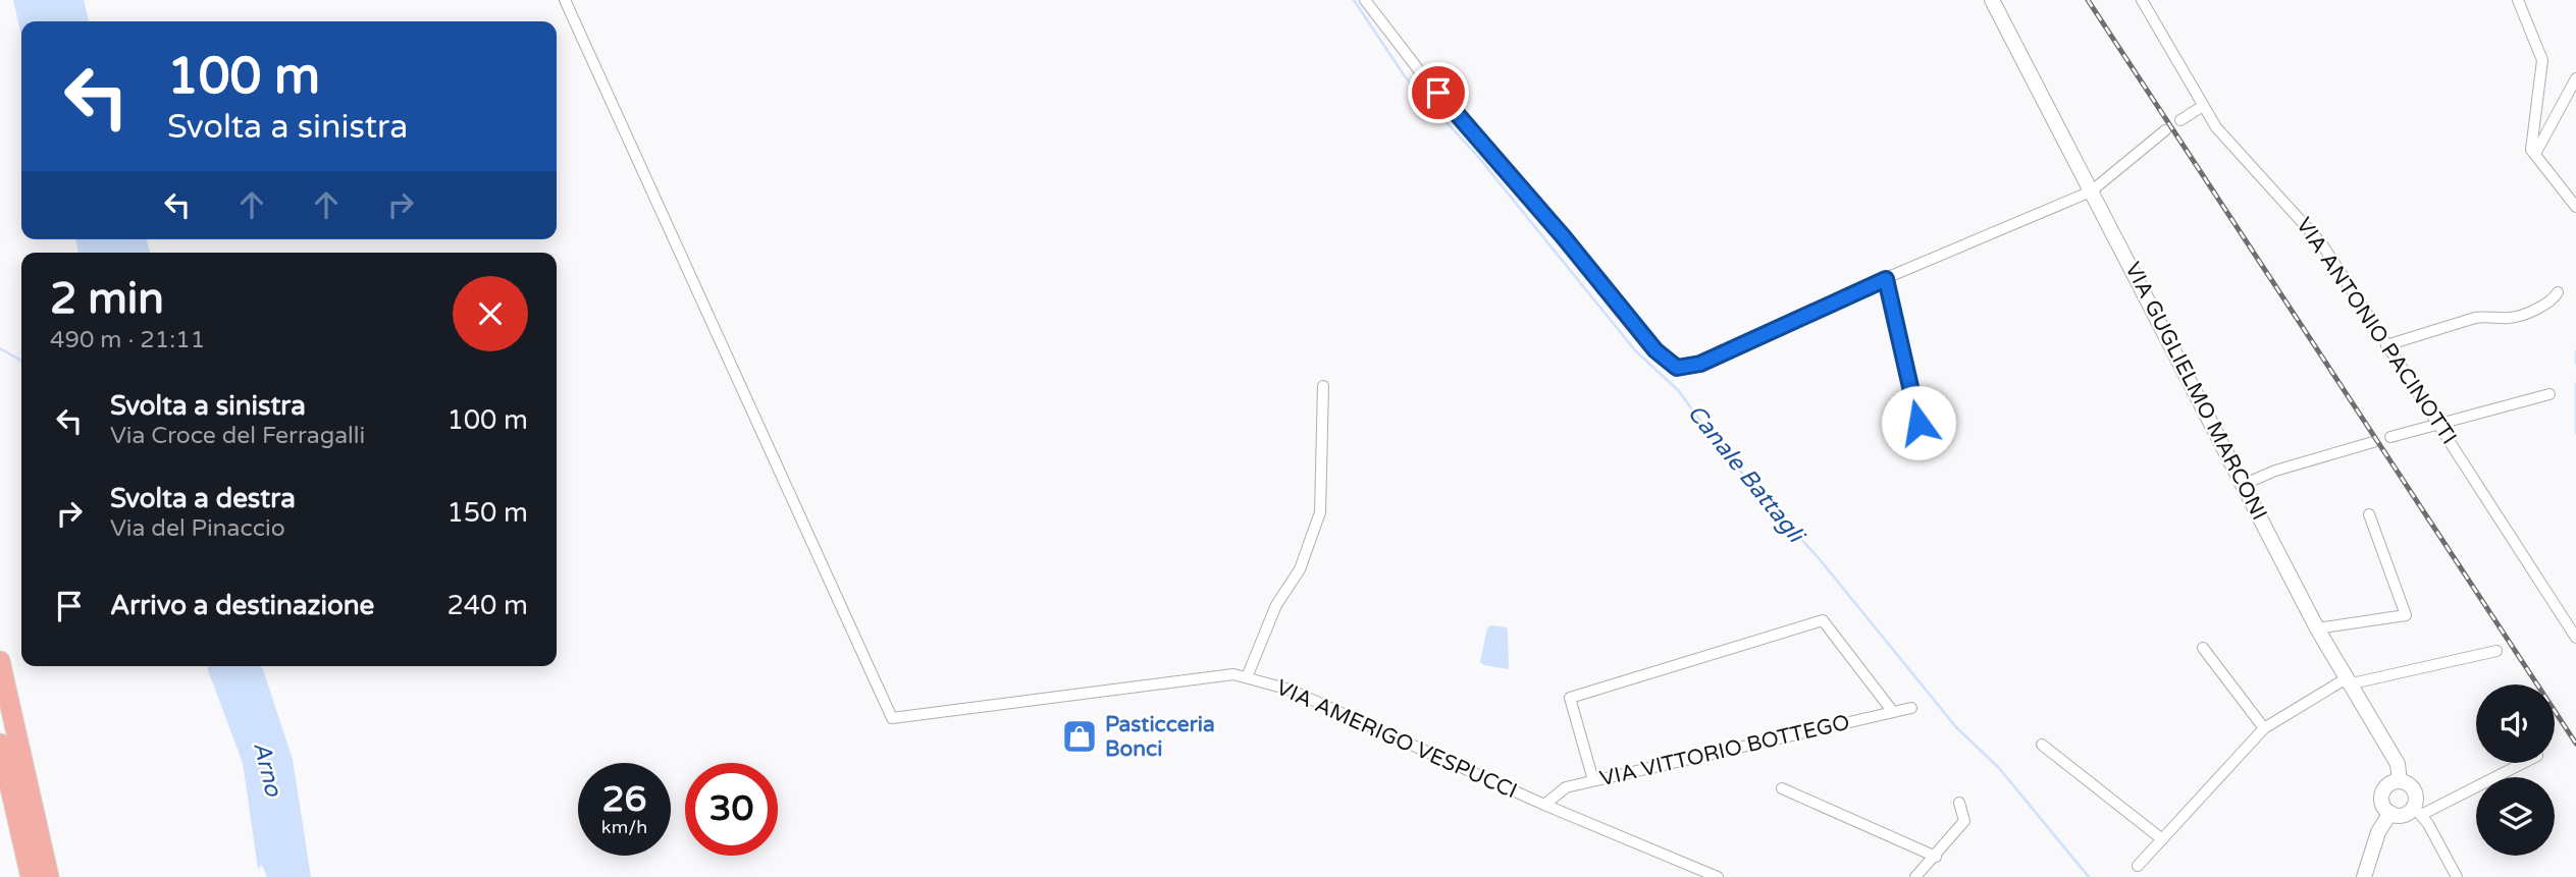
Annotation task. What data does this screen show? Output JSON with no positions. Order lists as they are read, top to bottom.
{
  "streets": {
    "street": [
      "VIA ANTONIO PACINOTTI",
      "VIA GUGLIELMO MARCONI",
      "VIA AMERIGO VESPUCCI",
      "VIA VITTORIO BOTTEGO"
    ]
  },
  "crossings": [
    ["VIA AMERIGO VESPUCCI", "VIA VITTORIO BOTTEGO"]
  ],
  "water": ["Canale Battagli", "Arno"],
  "places": {
    "shop": ["Pasticceria Bonci"]
  },
  "page": {
    "turn": ["100 m", "Svolta a sinistra"],
    "heading": ["2 min", "490 m · 21:11"],
    "list": [
      {
        "name": "Svolta a sinistra",
        "note": "Via Croce del Ferragalli",
        "value": "100 m"
      },
      {
        "name": "Svolta a destra",
        "note": "Via del Pinaccio",
        "value": "150 m"
      },
      {
        "name": "Arrivo a destinazione",
        "value": "240 m"
      }
    ],
    "speed": "26 km/h",
    "limit": "30"
  }
}
